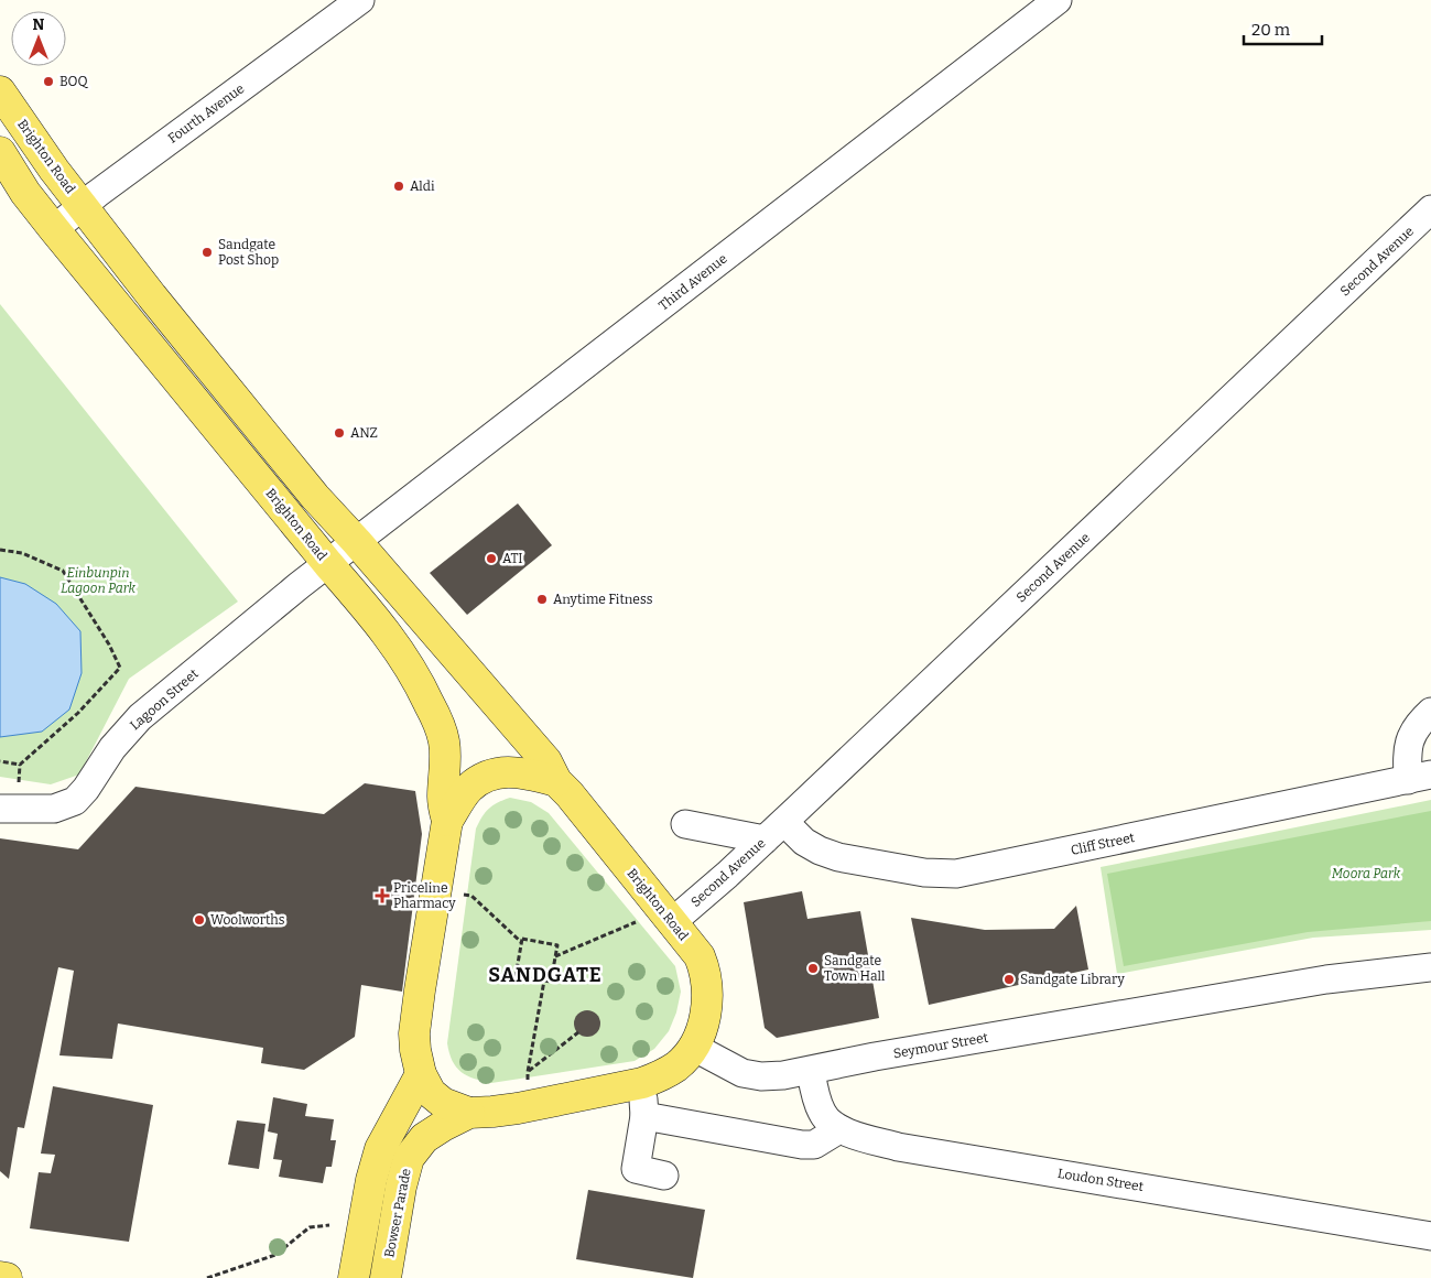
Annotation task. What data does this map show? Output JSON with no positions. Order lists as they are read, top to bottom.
{
  "streets": {
    "main road": ["Brighton Road", "Bowser Parade"],
    "street": [
      "Fourth Avenue",
      "Second Avenue",
      "Third Avenue",
      "Lagoon Street",
      "Cliff Street",
      "Seymour Street",
      "Loudon Street"
    ]
  },
  "crossings": [
    ["Fourth Avenue", "Brighton Road"],
    ["Brighton Road", "Second Avenue"],
    ["Brighton Road", "Third Avenue"],
    ["Brighton Road", "Lagoon Street"],
    ["Brighton Road", "Seymour Street"],
    ["Second Avenue", "Cliff Street"],
    ["Third Avenue", "Lagoon Street"],
    ["Seymour Street", "Loudon Street"]
  ],
  "districts": ["SANDGATE"],
  "parks": ["Einbunpin Lagoon Park", "Moora Park"],
  "places": {
    "other": [
      "BOQ",
      "Aldi",
      "Sandgate Post Shop",
      "ANZ",
      "ATI",
      "Anytime Fitness",
      "Woolworths",
      "Sandgate Town Hall",
      "Sandgate Library"
    ],
    "health": ["Priceline Pharmacy"]
  },
  "scale_bar": "20 m",
  "north": "top"
}
